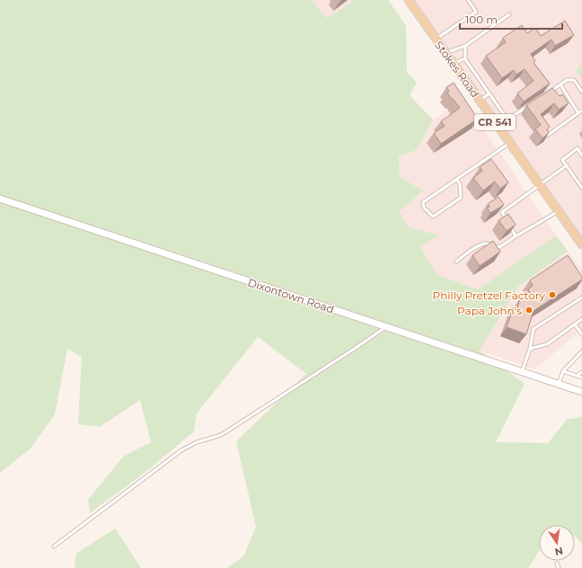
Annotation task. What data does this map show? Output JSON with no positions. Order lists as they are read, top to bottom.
{
  "streets": {
    "main road": ["Stokes Road", "CR 541"],
    "street": ["Dixontown Road"]
  },
  "places": ["Philly Pretzel Factory", "Papa John's"],
  "scale_bar": "100 m",
  "north": "bottom"
}
